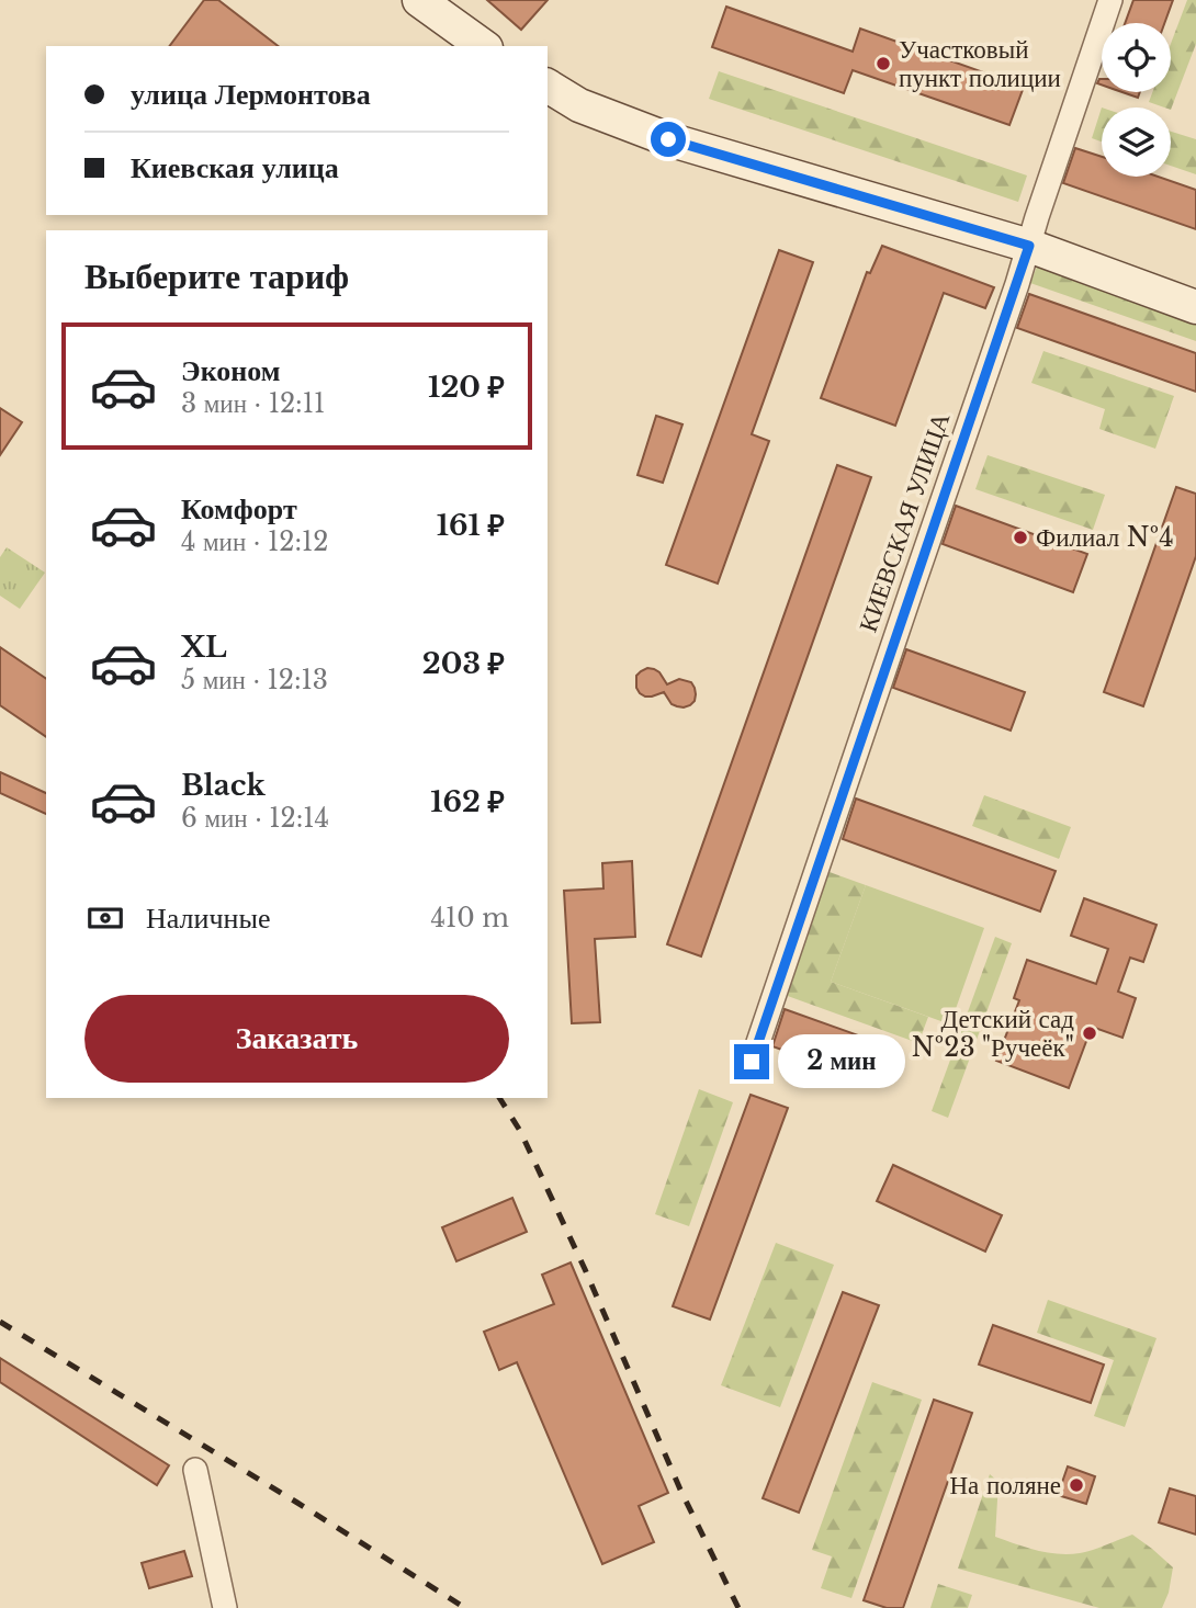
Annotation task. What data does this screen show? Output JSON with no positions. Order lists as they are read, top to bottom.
{
  "streets": {
    "street": ["КИЕВСКАЯ УЛИЦА"]
  },
  "places": [
    "Участковый пункт полиции",
    "Филиал №4",
    "Детский сад №23 \"Ручеёк\"",
    "На поляне"
  ],
  "page": {
    "banner": ["улица Лермонтова", "Киевская улица"],
    "heading": "Выберите тариф",
    "list": [
      {
        "name": "Эконом",
        "note": "3 мин · 12:11",
        "value": "120 ₽"
      },
      {
        "name": "Комфорт",
        "note": "4 мин · 12:12",
        "value": "161 ₽"
      },
      {
        "name": "XL",
        "note": "5 мин · 12:13",
        "value": "203 ₽"
      },
      {
        "name": "Black",
        "note": "6 мин · 12:14",
        "value": "162 ₽"
      }
    ],
    "pay": ["Наличные", "410 m"],
    "buttons": "Заказать",
    "bubble": "2 мин"
  }
}
